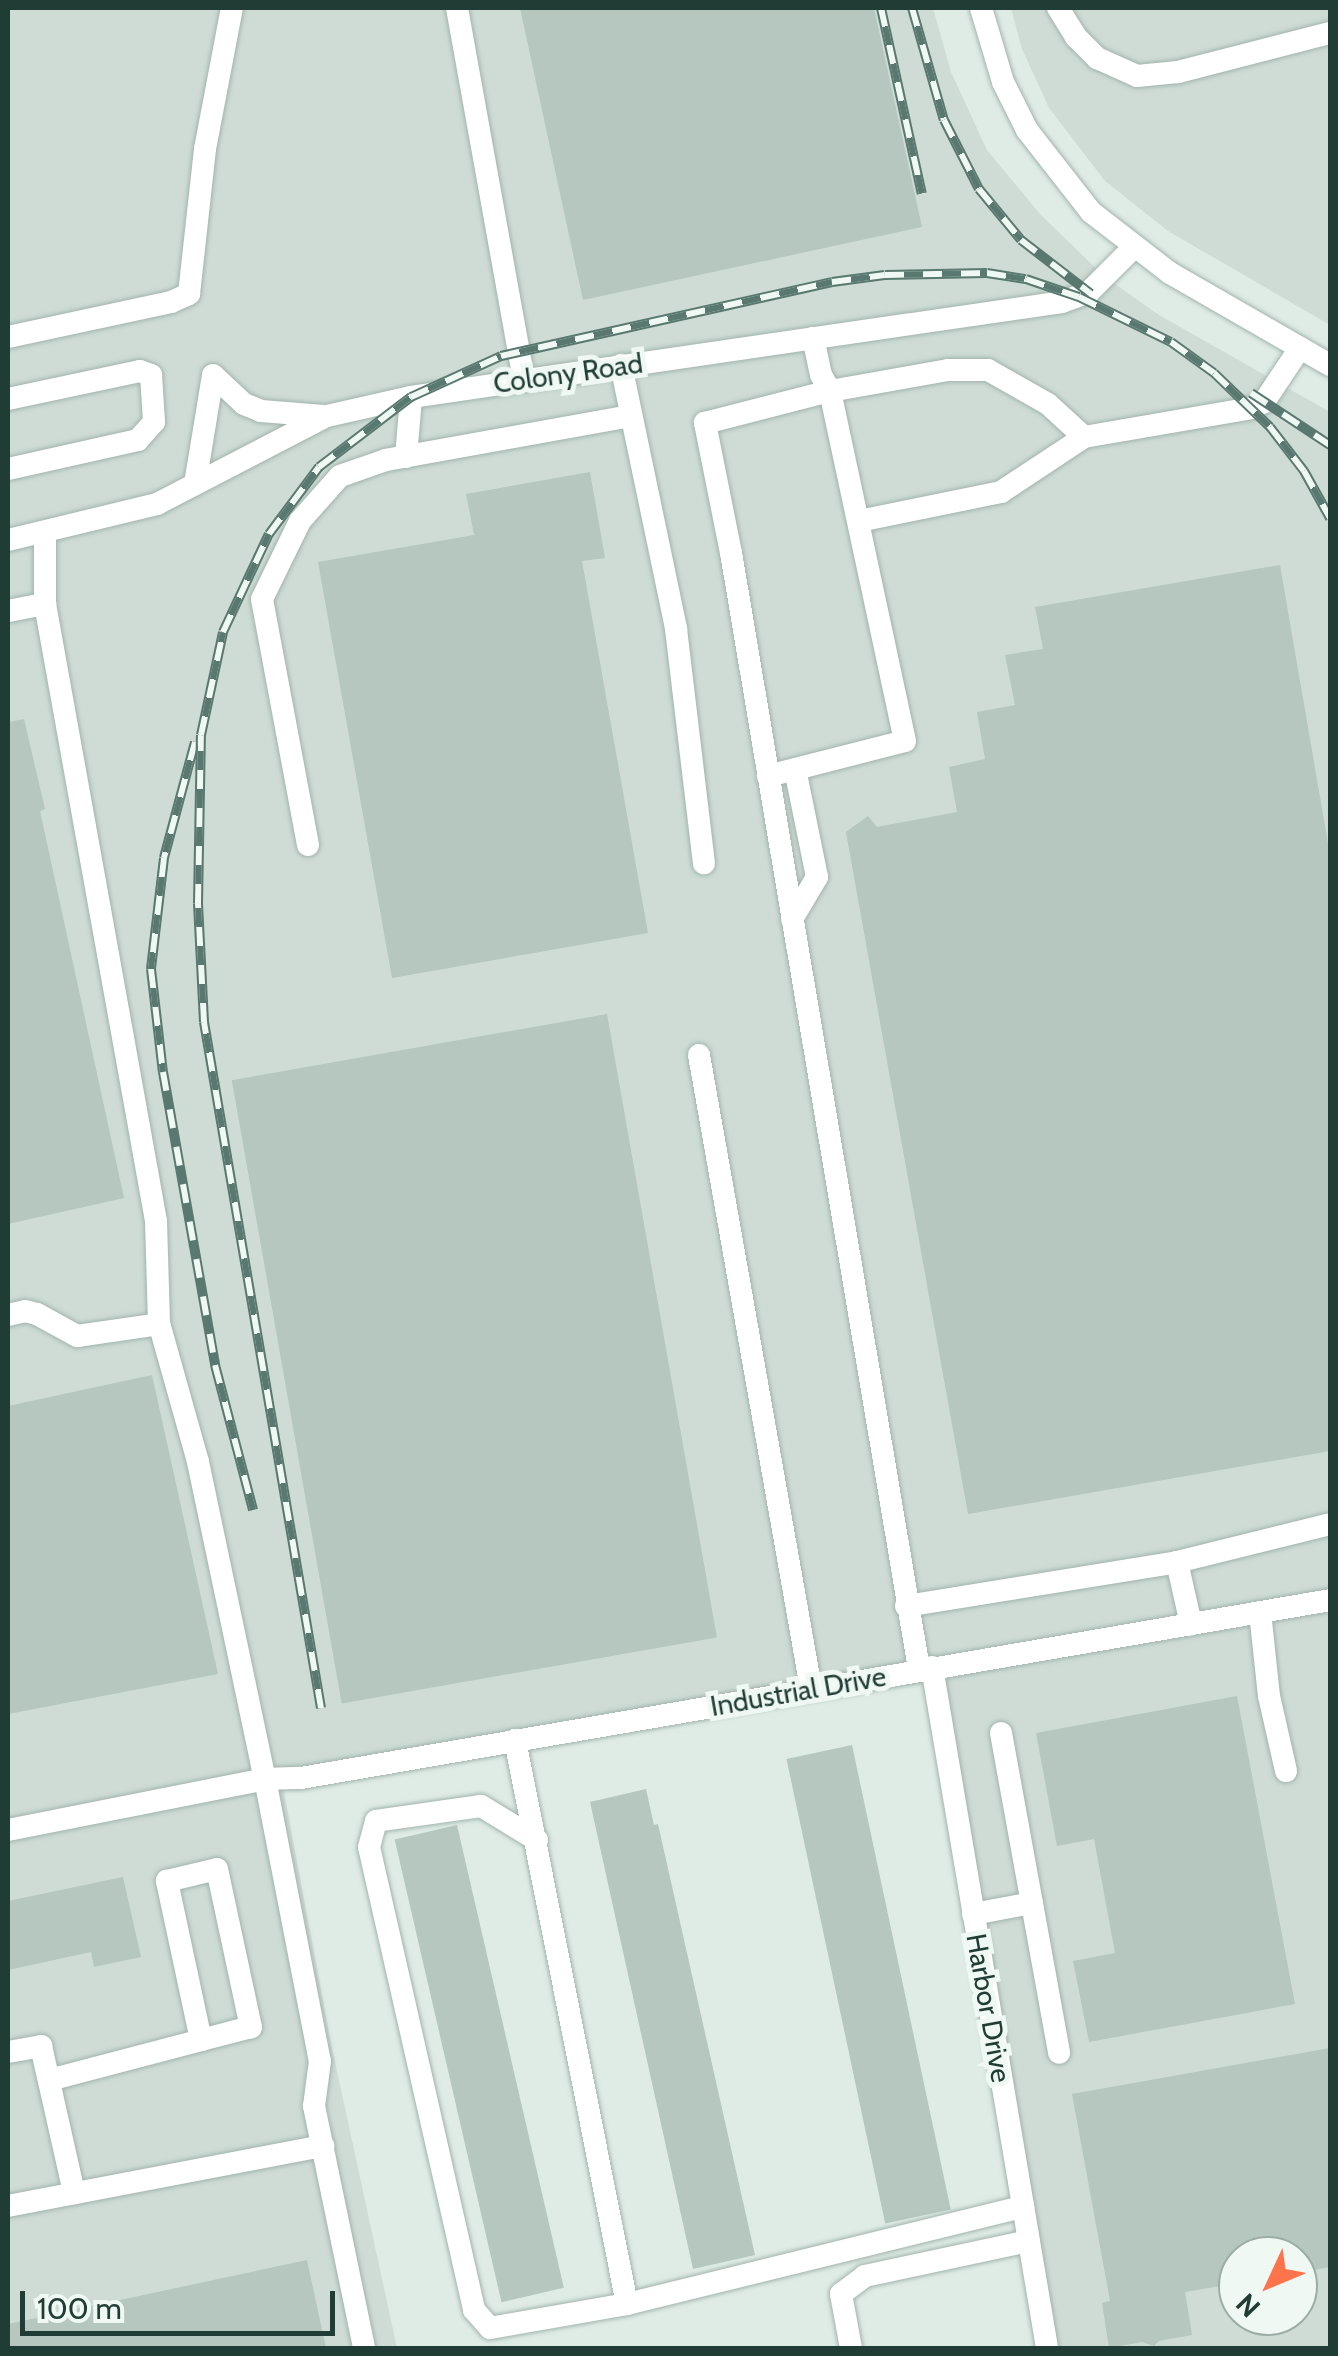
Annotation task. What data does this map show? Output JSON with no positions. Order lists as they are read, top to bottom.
{
  "streets": {
    "street": ["Colony Road", "Industrial Drive", "Harbor Drive"]
  },
  "crossings": [
    ["Industrial Drive", "Harbor Drive"]
  ],
  "scale_bar": "100 m",
  "north": "bottom left"
}
